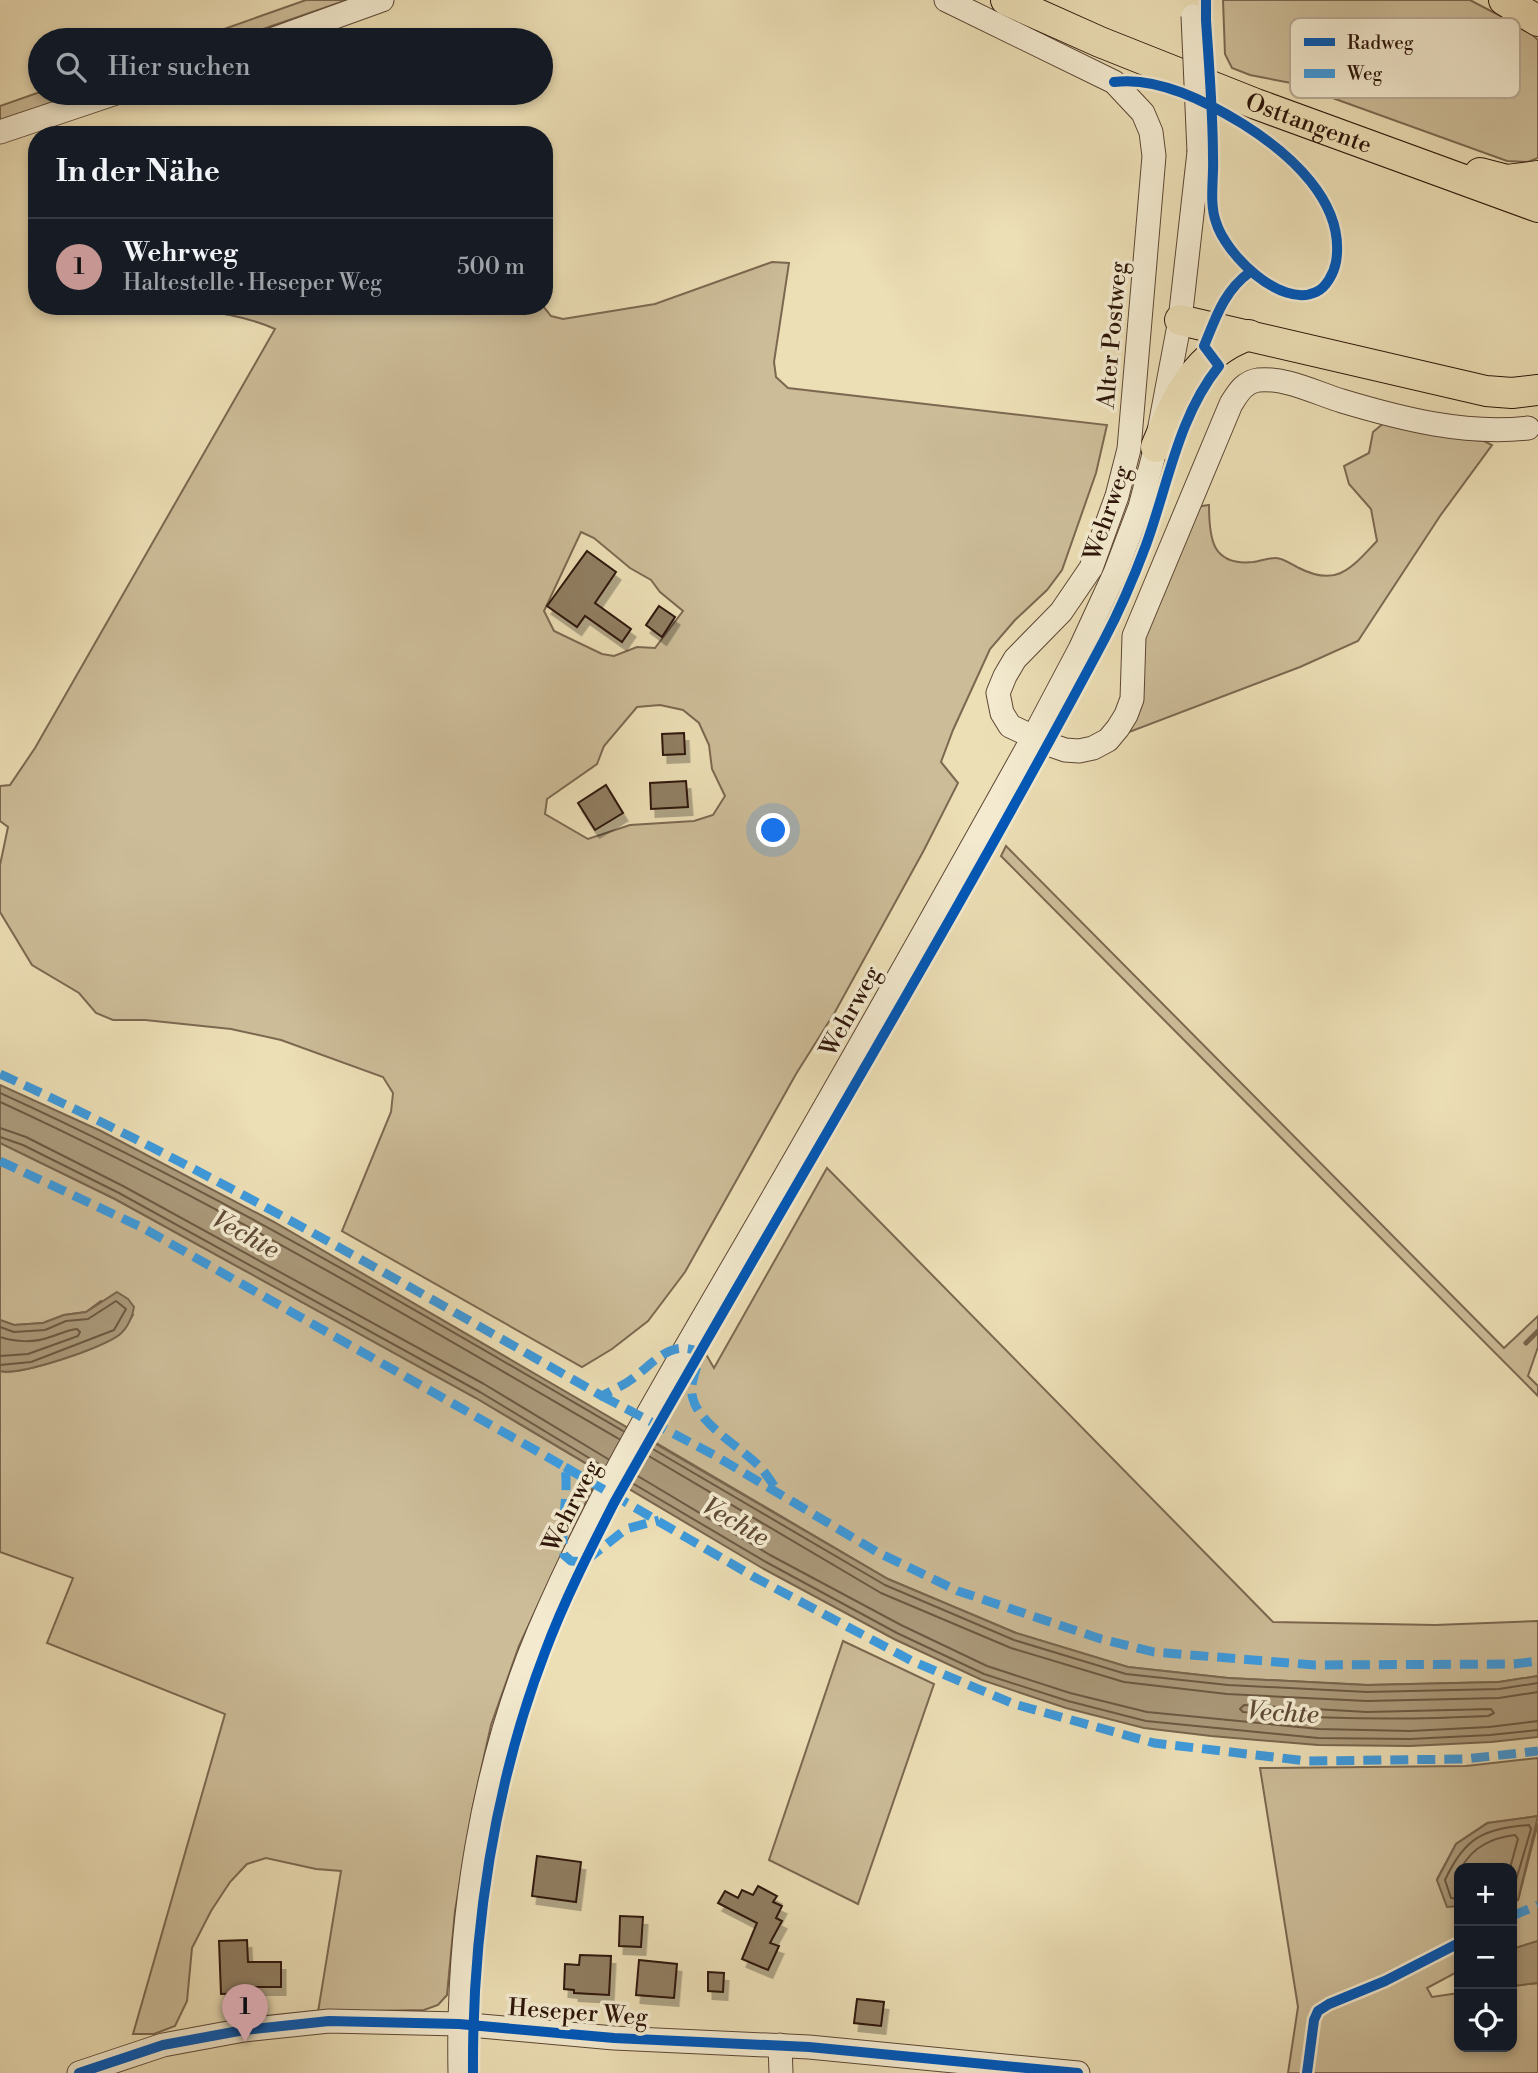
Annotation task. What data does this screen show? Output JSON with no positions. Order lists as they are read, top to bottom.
{
  "streets": {
    "main road": ["Osttangente"],
    "street": ["Alter Postweg", "Wehrweg", "Heseper Weg"]
  },
  "crossings": [
    ["Alter Postweg", "Wehrweg"],
    ["Wehrweg", "Heseper Weg"]
  ],
  "water": ["Vechte"],
  "legend": ["Radweg", "Weg"],
  "page": {
    "search": "Hier suchen",
    "heading": "In der Nähe",
    "list": [
      {
        "mark": "1",
        "name": "Wehrweg",
        "note": "Haltestelle · Heseper Weg",
        "value": "500 m"
      }
    ],
    "map_buttons": ["+", "−"],
    "pins": "1"
  }
}
